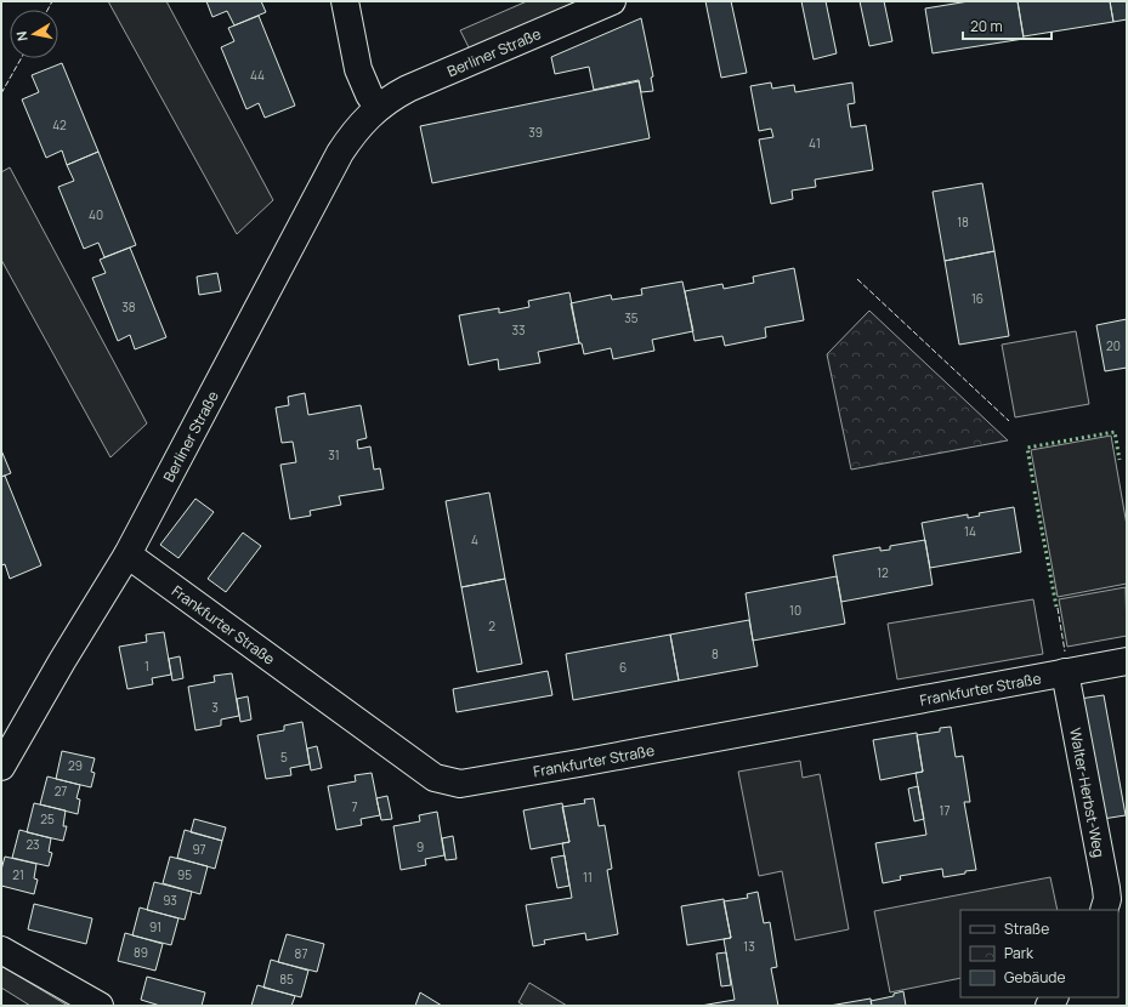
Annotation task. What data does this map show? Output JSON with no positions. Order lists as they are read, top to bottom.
{
  "streets": {
    "street": ["Berliner Straße", "Frankfurter Straße", "Walter-Herbst-Weg"]
  },
  "crossings": [
    ["Berliner Straße", "Frankfurter Straße"],
    ["Frankfurter Straße", "Walter-Herbst-Weg"]
  ],
  "house_numbers": [
    "44",
    "42",
    "39",
    "41",
    "40",
    "18",
    "16",
    "38",
    "35",
    "33",
    "20",
    "31",
    "14",
    "4",
    "12",
    "10",
    "2",
    "8",
    "1",
    "6",
    "3",
    "5",
    "29",
    "27",
    "7",
    "17",
    "25",
    "23",
    "9",
    "97",
    "21",
    "95",
    "11",
    "93",
    "91",
    "13",
    "89",
    "87",
    "85"
  ],
  "legend": ["Straße", "Park", "Gebäude"],
  "scale_bar": "20 m",
  "north": "left"
}
